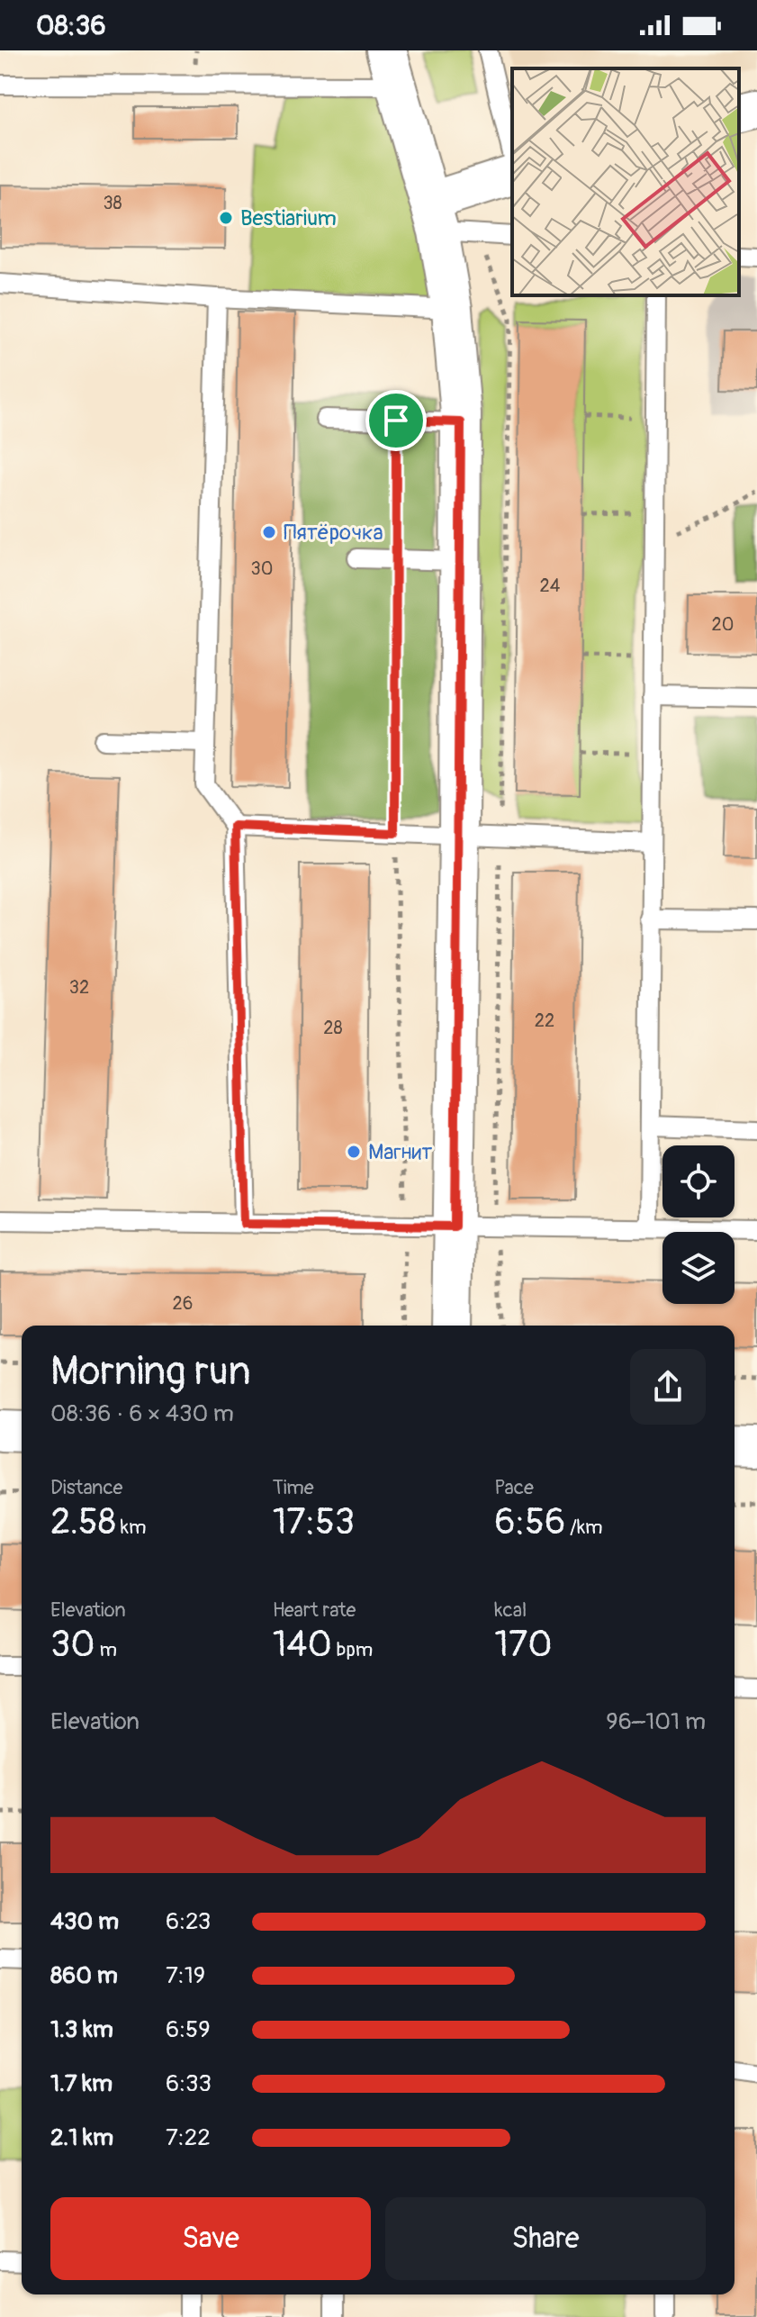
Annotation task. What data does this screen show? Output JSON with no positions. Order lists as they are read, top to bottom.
{
  "places": ["Bestiarium", "Пятёрочка", "Магнит"],
  "house_numbers": [
    "38",
    "30",
    "24",
    "20",
    "32",
    "22",
    "28",
    "26"
  ],
  "page": {
    "status": "08:36",
    "heading": ["Morning run", "08:36 · 6 × 430 m"],
    "stats": [
      ["Distance", "2.58 km"],
      ["Time", "17:53"],
      ["Pace", "6:56 /km"],
      ["Elevation", "30 m"],
      ["Heart rate", "140 bpm"],
      ["kcal", "170"]
    ],
    "chart": ["Elevation", "96–101 m"],
    "list": [
      {
        "name": "430 m",
        "note": "6:23"
      },
      {
        "name": "860 m",
        "note": "7:19"
      },
      {
        "name": "1.3 km",
        "note": "6:59"
      },
      {
        "name": "1.7 km",
        "note": "6:33"
      },
      {
        "name": "2.1 km",
        "note": "7:22"
      }
    ],
    "buttons": ["Save", "Share"]
  }
}
